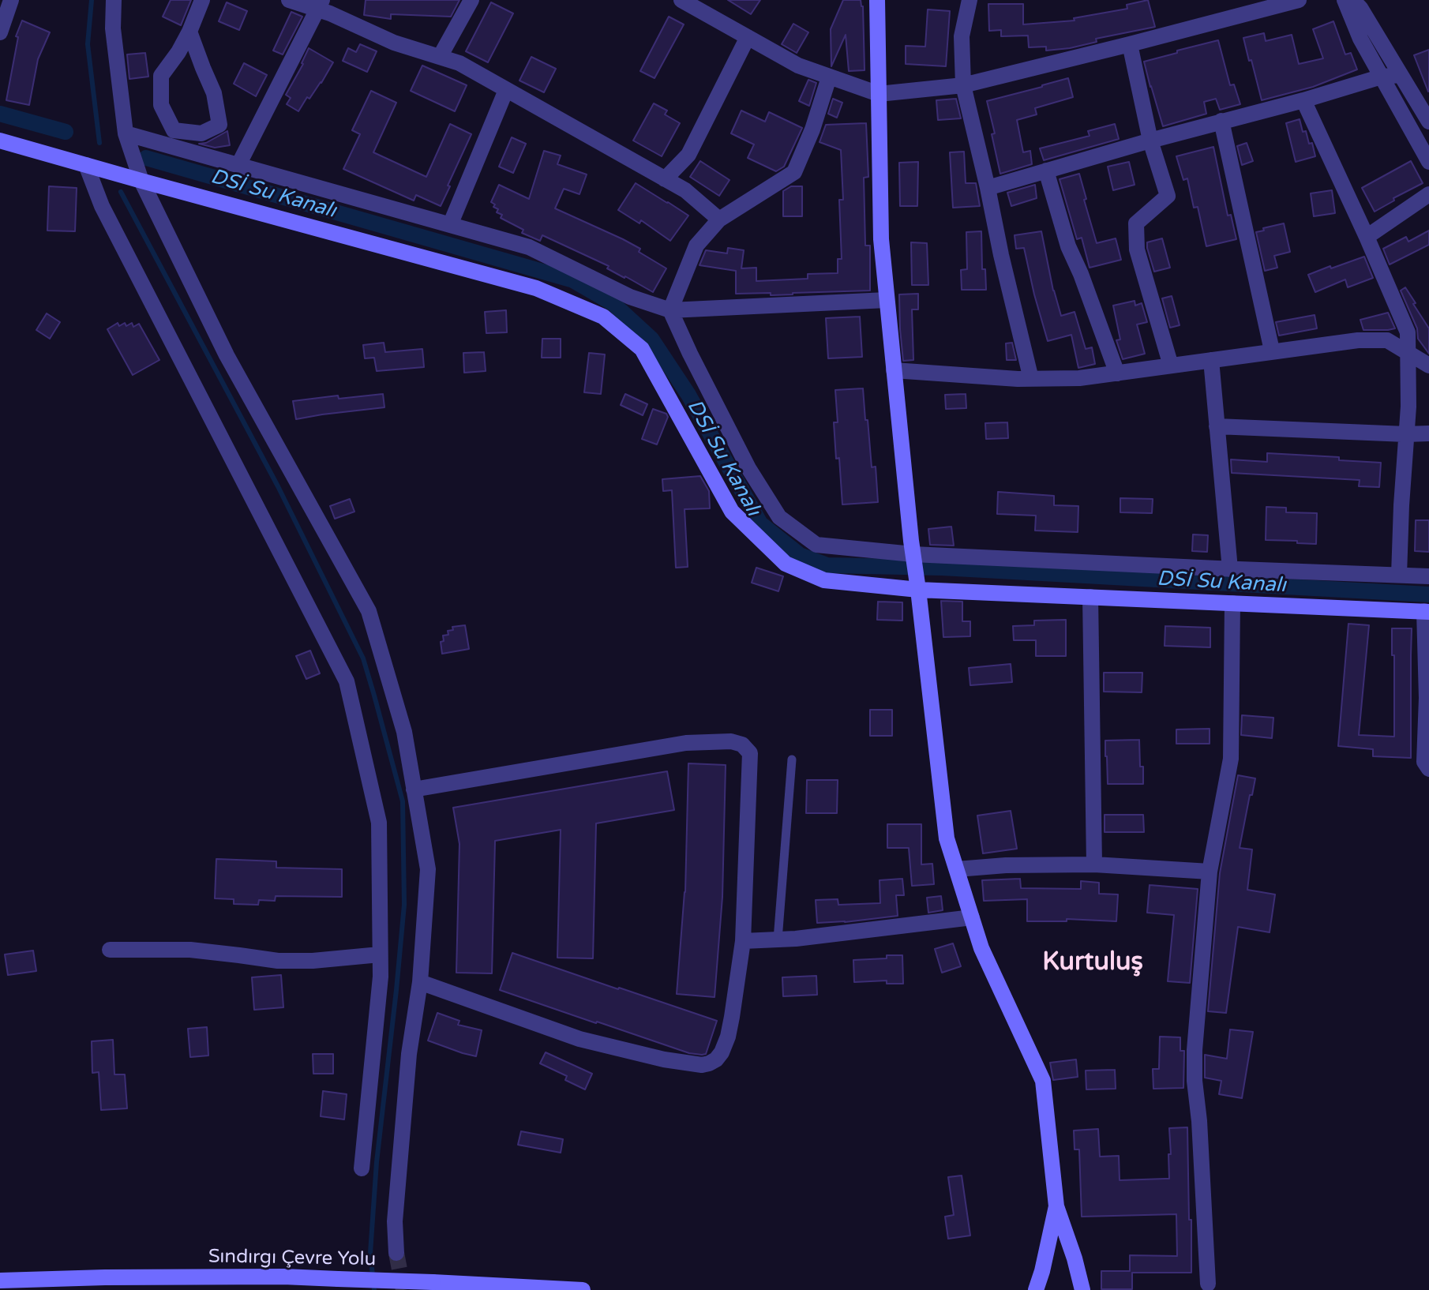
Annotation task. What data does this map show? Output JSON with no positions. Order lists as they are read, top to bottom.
{
  "streets": {
    "street": ["Sındırgı Çevre Yolu"]
  },
  "districts": ["Kurtuluş"],
  "water": ["DSİ Su Kanalı"]
}
